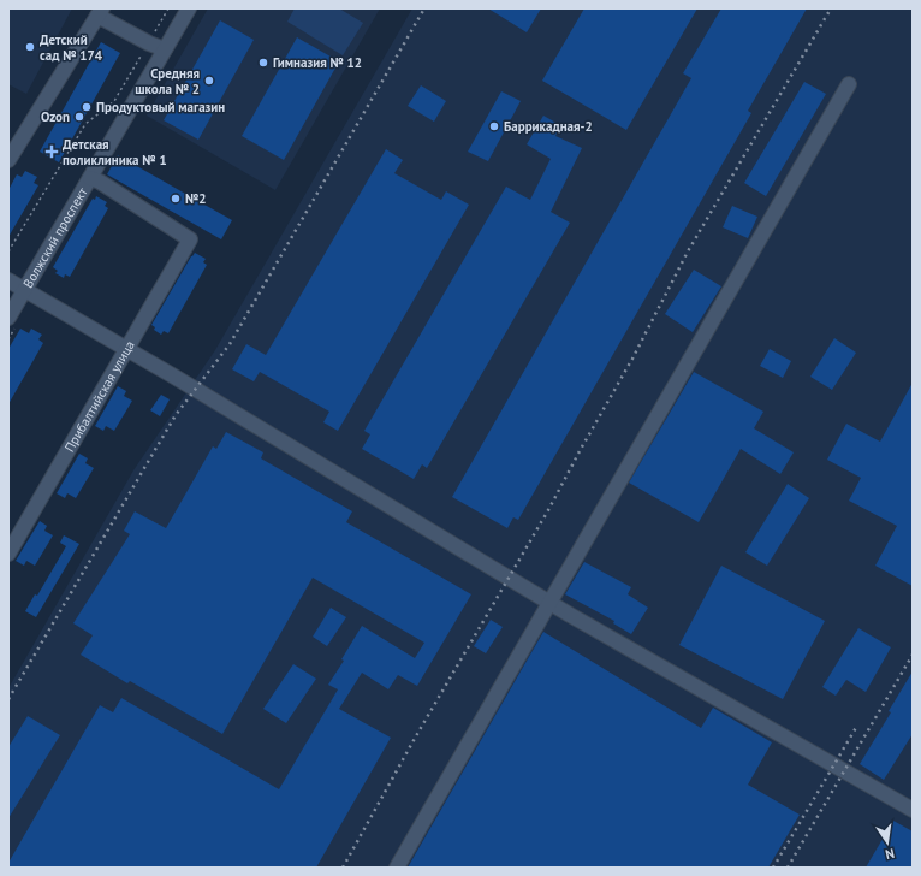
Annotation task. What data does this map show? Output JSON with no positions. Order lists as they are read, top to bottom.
{
  "streets": {
    "street": ["Волжский проспект", "Прибалтийская улица"]
  },
  "crossings": [
    ["Волжский проспект", "Прибалтийская улица"]
  ],
  "places": {
    "other": [
      "Детский сад № 174",
      "Гимназия № 12",
      "Средняя школа № 2",
      "Продуктовый магазин",
      "Ozon",
      "Баррикадная-2",
      "№2"
    ],
    "health": ["Детская поликлиника № 1"]
  },
  "north": "bottom"
}
